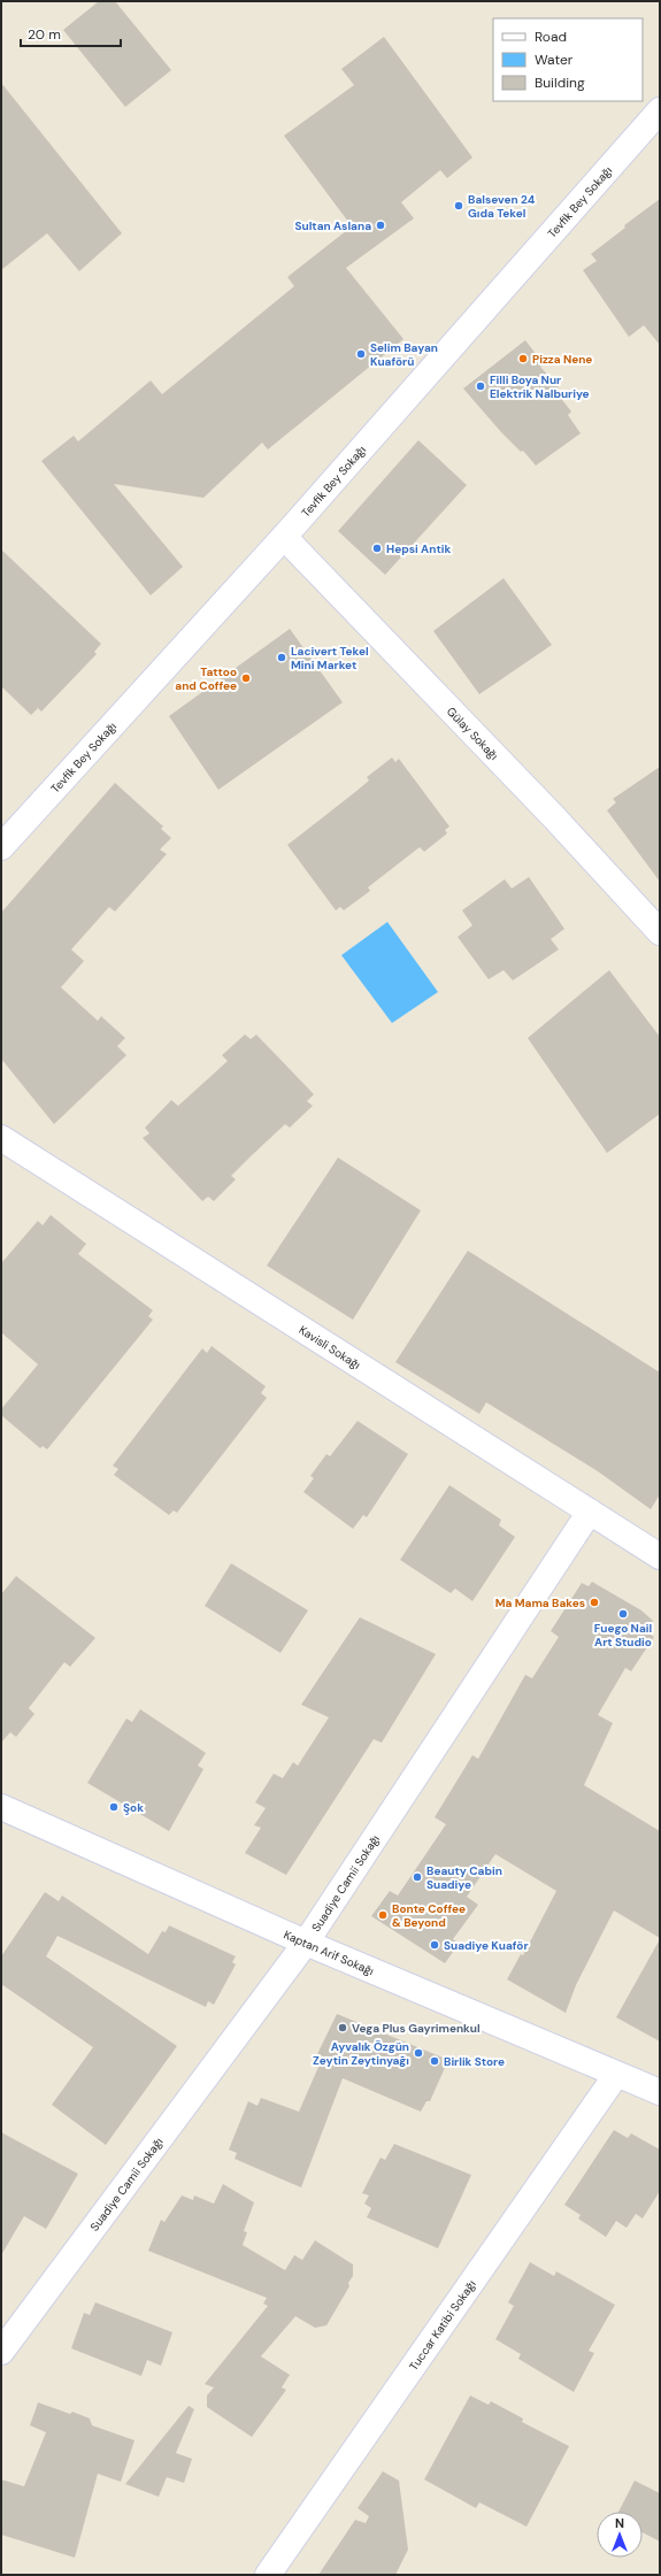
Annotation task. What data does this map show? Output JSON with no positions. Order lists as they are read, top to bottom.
{
  "streets": {
    "street": [
      "Tevfik Bey Sokağı",
      "Gülay Sokağı",
      "Kavisli Sokağı",
      "Suadiye Camii Sokağı",
      "Kaptan Arif Sokağı",
      "Tuccar Katibi Sokağı"
    ]
  },
  "crossings": [
    ["Tevfik Bey Sokağı", "Gülay Sokağı"],
    ["Kavisli Sokağı", "Suadiye Camii Sokağı"],
    ["Suadiye Camii Sokağı", "Kaptan Arif Sokağı"],
    ["Kaptan Arif Sokağı", "Tuccar Katibi Sokağı"]
  ],
  "places": [
    "Balseven 24 Gıda Tekel",
    "Sultan Aslana",
    "Selim Bayan Kuaförü",
    "Pizza Nene",
    "Filli Boya Nur Elektrik Nalburiye",
    "Hepsi Antik",
    "Lacivert Tekel Mini Market",
    "Tattoo and Coffee",
    "Ma Mama Bakes",
    "Fuego Nail Art Studio",
    "Şok",
    "Beauty Cabin Suadiye",
    "Bonte Coffee & Beyond",
    "Suadiye Kuaför",
    "Vega Plus Gayrimenkul",
    "Ayvalık Özgün Zeytin Zeytinyağı",
    "Birlik Store"
  ],
  "legend": ["Road", "Water", "Building"],
  "scale_bar": "20 m",
  "north": "top"
}
